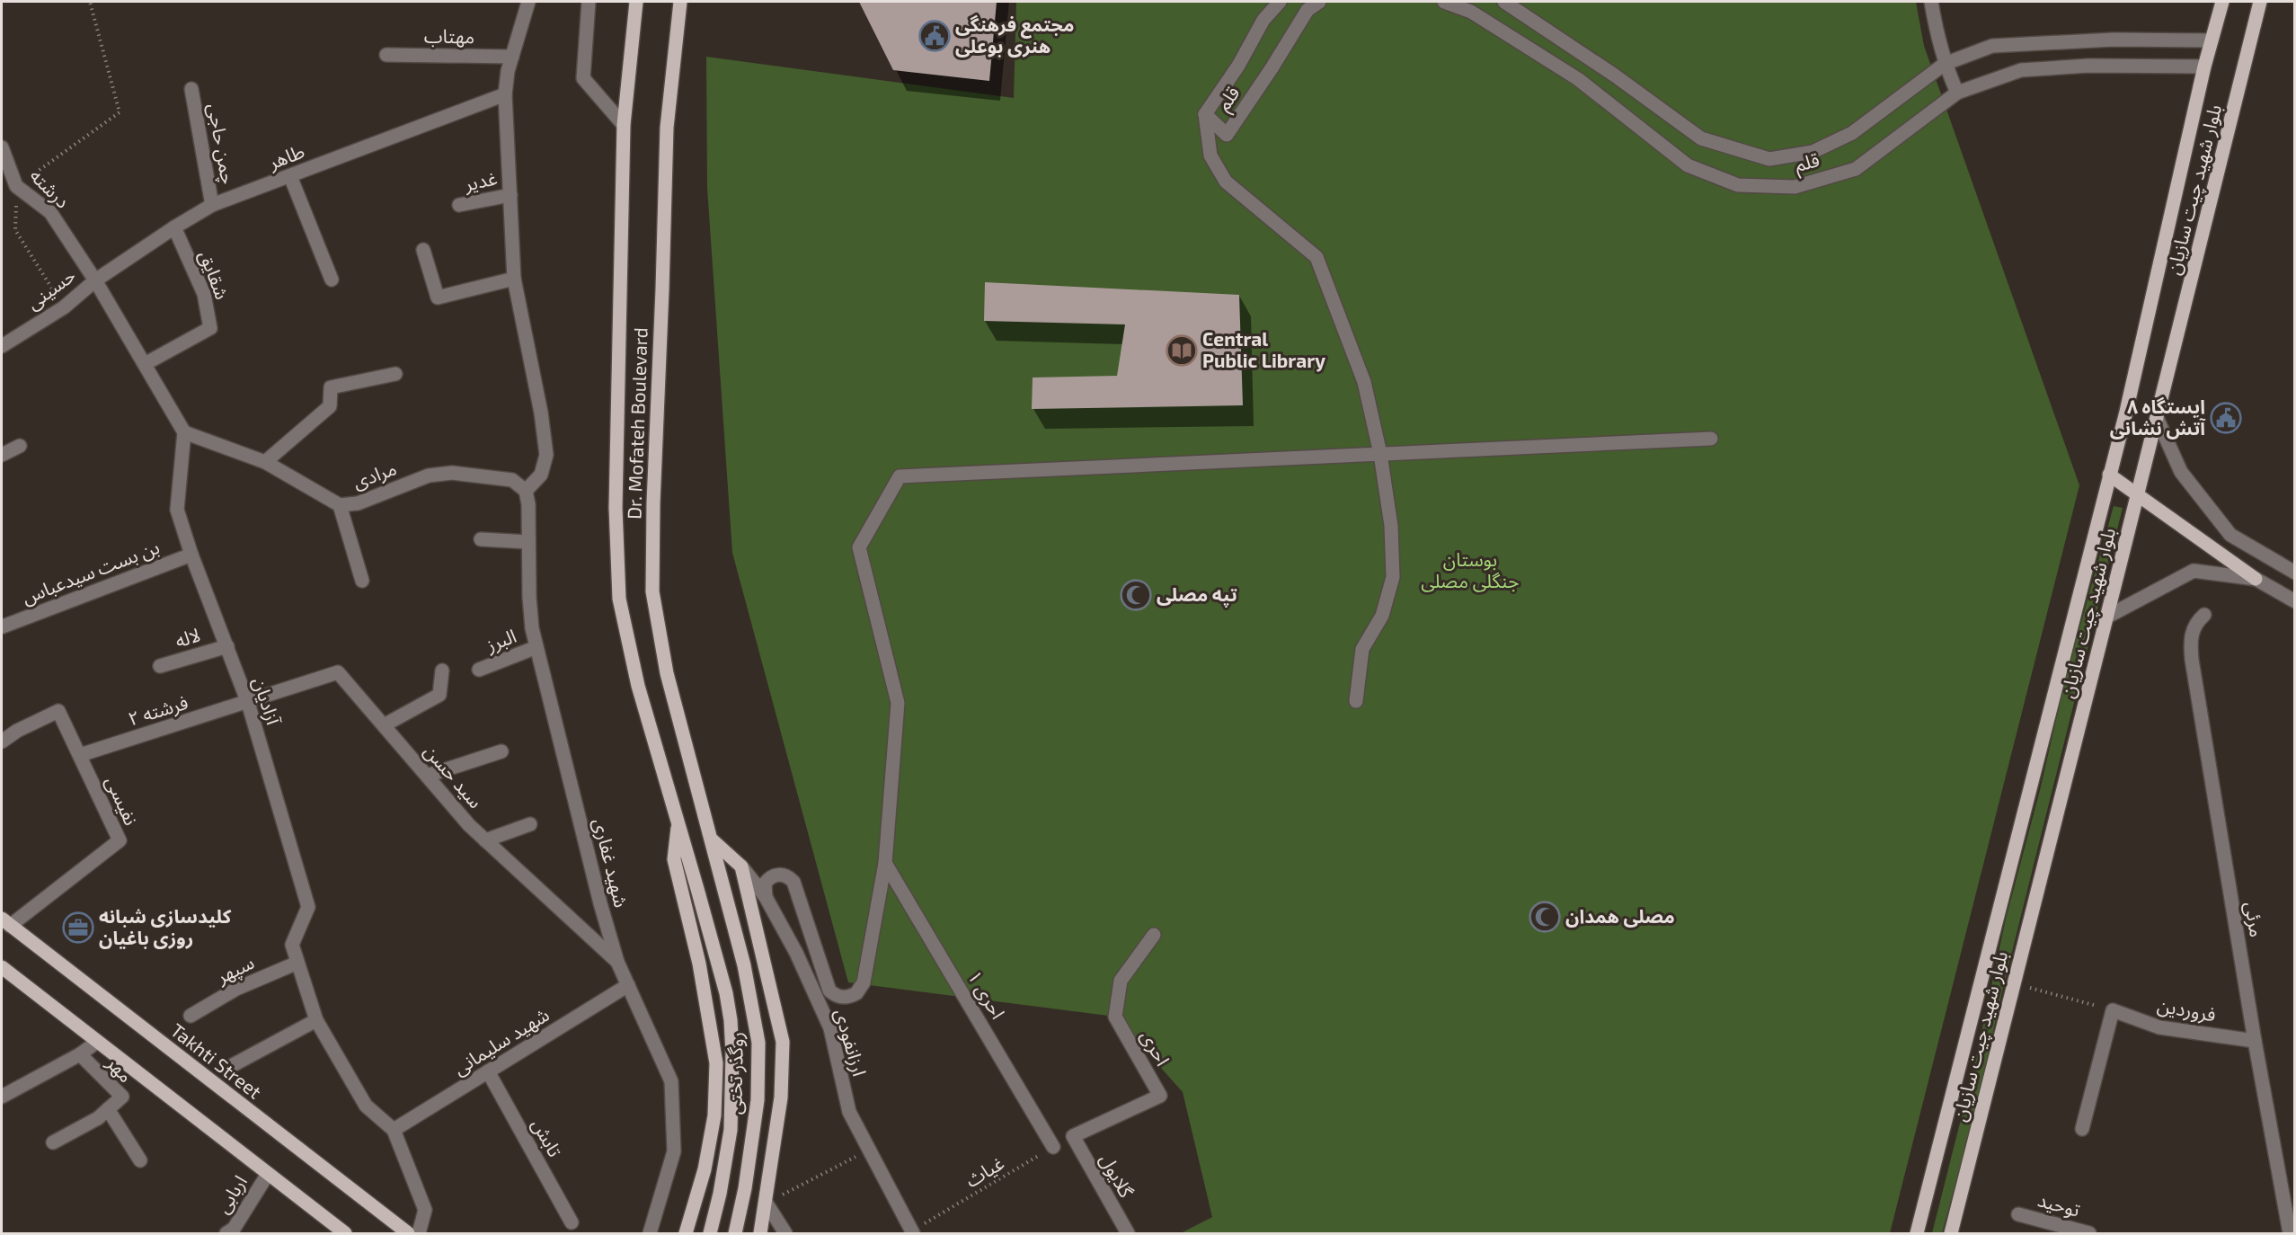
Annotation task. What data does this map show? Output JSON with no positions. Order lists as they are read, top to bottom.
{
  "streets": {
    "main road": [
      "بلوار شهید چیت سازیان",
      "Dr. Mofateh Boulevard",
      "Takhti Street",
      "روگذر تختی"
    ],
    "street": [
      "مهتاب",
      "قلم",
      "چمن حاجی",
      "طاهر",
      "غدیر",
      "درشته",
      "شقایق",
      "حسینی",
      "مرادی",
      "بن بست سیدعباس",
      "لاله",
      "البرز",
      "آزادیان",
      "فرشته ۲",
      "سید حسن",
      "نفیسی",
      "شهید غفاری",
      "مرئی",
      "سپهر",
      "احری ۱",
      "فروردین",
      "شهید سلیمانی",
      "ارزانفودی",
      "احری",
      "مهر",
      "تابش",
      "گلایول",
      "اربابی",
      "توحید"
    ],
    "path": ["غیاث"]
  },
  "crossings": [
    ["قلم", "بلوار شهید چیت سازیان"],
    ["چمن حاجی", "طاهر"],
    ["طاهر", "درشته"],
    ["طاهر", "شقایق"],
    ["طاهر", "حسینی"],
    ["درشته", "حسینی"],
    ["Dr. Mofateh Boulevard", "روگذر تختی"],
    ["مرادی", "آزادیان"],
    ["مرادی", "شهید غفاری"],
    ["بن بست سیدعباس", "آزادیان"],
    ["لاله", "آزادیان"],
    ["البرز", "شهید غفاری"],
    ["آزادیان", "فرشته ۲"],
    ["آزادیان", "سید حسن"],
    ["آزادیان", "سپهر"],
    ["آزادیان", "شهید سلیمانی"],
    ["فرشته ۲", "سید حسن"],
    ["فرشته ۲", "نفیسی"],
    ["سید حسن", "شهید غفاری"],
    ["نفیسی", "Takhti Street"],
    ["شهید غفاری", "شهید سلیمانی"],
    ["مرئی", "فروردین"],
    ["احری ۱", "غیاث"],
    ["شهید سلیمانی", "تابش"],
    ["ارزانفودی", "غیاث"],
    ["احری", "گلایول"]
  ],
  "parks": ["بوستان جنگلی مصلی"],
  "places": {
    "public building": ["مجتمع فرهنگی هنری بوعلی", "ایستگاه ۸ آتش نشانی"],
    "library": ["Central Public Library"],
    "mosque": ["تپه مصلی", "مصلی همدان"],
    "office": ["کلیدسازی شبانه روزی باغیان"]
  }
}
